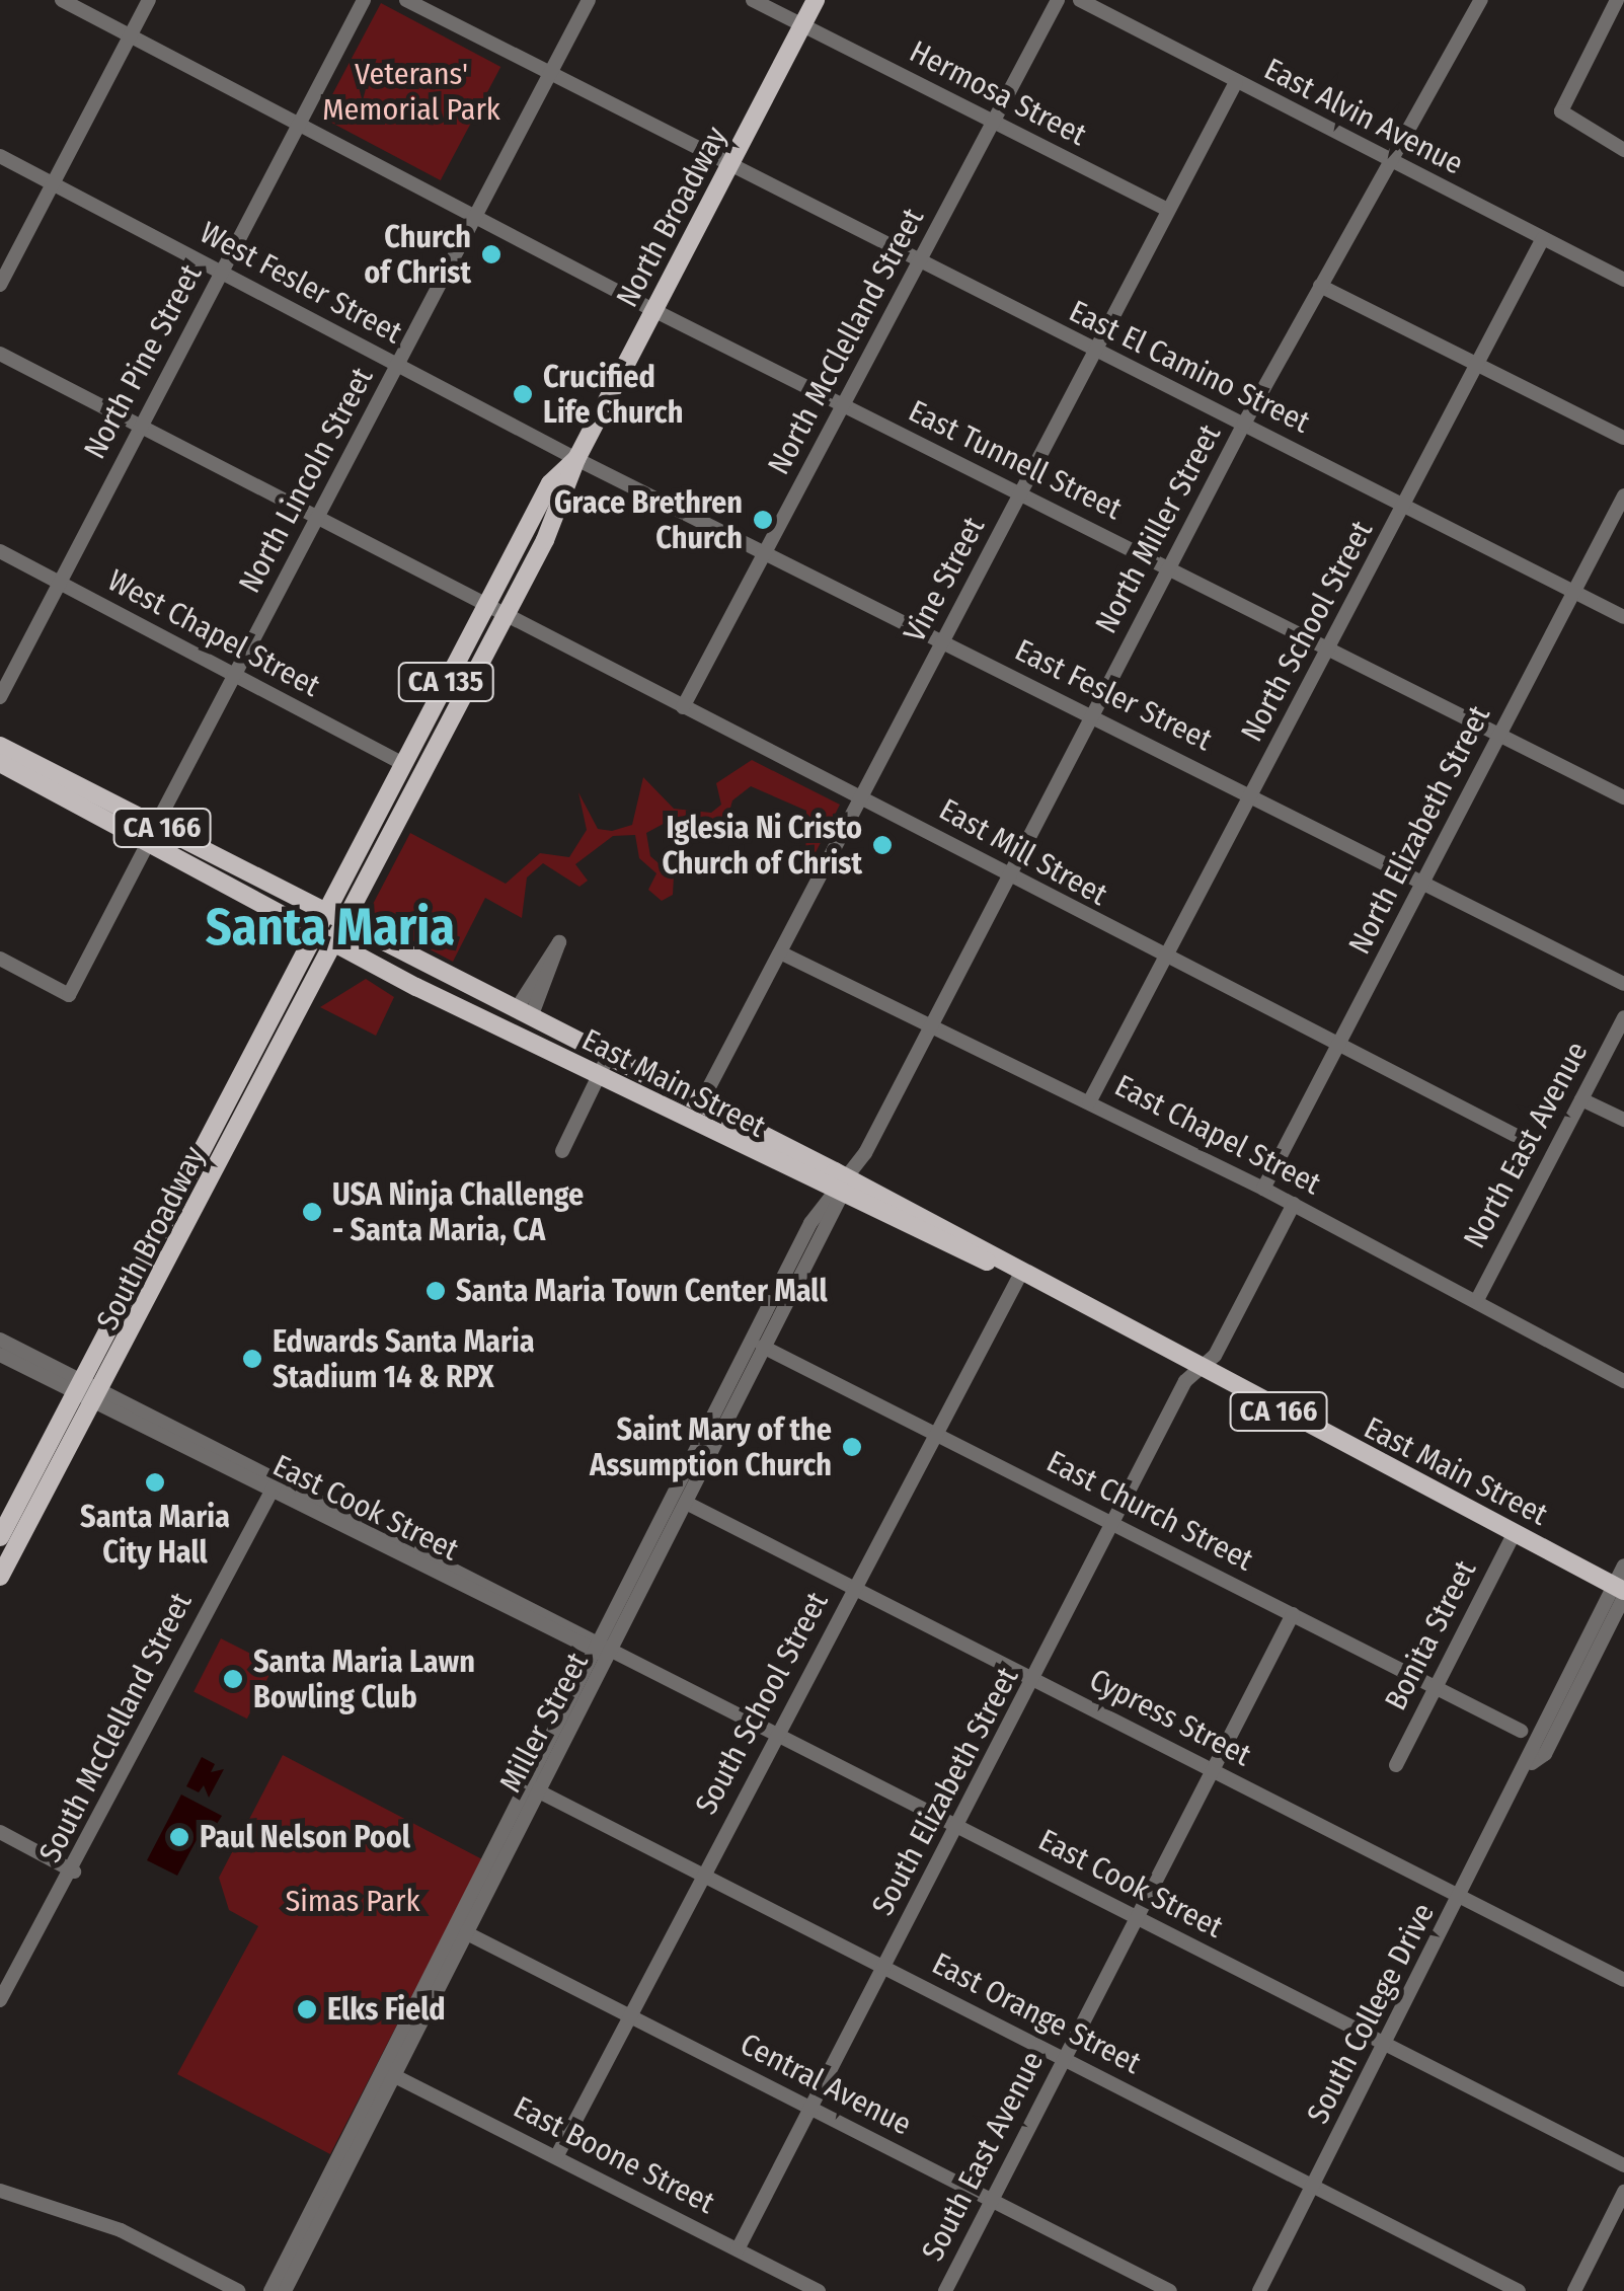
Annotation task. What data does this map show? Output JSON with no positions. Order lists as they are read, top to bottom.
{
  "streets": {
    "main road": [
      "North Broadway",
      "CA 135",
      "CA 166",
      "East Main Street",
      "South Broadway"
    ],
    "street": [
      "Hermosa Street",
      "East Alvin Avenue",
      "West Fesler Street",
      "North McClelland Street",
      "North Pine Street",
      "East El Camino Street",
      "East Tunnell Street",
      "North Lincoln Street",
      "North Miller Street",
      "Vine Street",
      "North School Street",
      "West Chapel Street",
      "East Fesler Street",
      "North Elizabeth Street",
      "East Mill Street",
      "East Chapel Street",
      "North East Avenue",
      "East Cook Street",
      "East Church Street",
      "Bonita Street",
      "South School Street",
      "Cypress Street",
      "Miller Street",
      "South McClelland Street",
      "South Elizabeth Street",
      "East Orange Street",
      "South College Drive",
      "Central Avenue",
      "East Boone Street",
      "South East Avenue"
    ]
  },
  "crossings": [
    ["Hermosa Street", "North Broadway"],
    ["Hermosa Street", "North McClelland Street"],
    ["Hermosa Street", "Vine Street"],
    ["East Alvin Avenue", "North Miller Street"],
    ["East Alvin Avenue", "Vine Street"],
    ["East Alvin Avenue", "North School Street"],
    ["North Broadway", "West Fesler Street"],
    ["North Broadway", "East El Camino Street"],
    ["North Broadway", "East Tunnell Street"],
    ["North Broadway", "West Chapel Street"],
    ["North Broadway", "East Fesler Street"],
    ["North Broadway", "CA 166"],
    ["North Broadway", "East Mill Street"],
    ["North Broadway", "East Main Street"],
    ["North Broadway", "South Broadway"],
    ["West Fesler Street", "North Pine Street"],
    ["West Fesler Street", "North Lincoln Street"],
    ["West Fesler Street", "East Fesler Street"],
    ["North McClelland Street", "East El Camino Street"],
    ["North McClelland Street", "East Tunnell Street"],
    ["North McClelland Street", "East Fesler Street"],
    ["North McClelland Street", "East Mill Street"],
    ["North Pine Street", "East Tunnell Street"],
    ["North Pine Street", "West Chapel Street"],
    ["North Pine Street", "East Mill Street"],
    ["East El Camino Street", "North Lincoln Street"],
    ["East El Camino Street", "North Miller Street"],
    ["East El Camino Street", "Vine Street"],
    ["East El Camino Street", "North School Street"],
    ["East El Camino Street", "North Elizabeth Street"],
    ["East Tunnell Street", "North Lincoln Street"],
    ["East Tunnell Street", "North Miller Street"],
    ["East Tunnell Street", "Vine Street"],
    ["East Tunnell Street", "North School Street"],
    ["East Tunnell Street", "North Elizabeth Street"],
    ["North Lincoln Street", "West Chapel Street"],
    ["North Lincoln Street", "CA 166"],
    ["North Lincoln Street", "East Mill Street"],
    ["North Miller Street", "East Fesler Street"],
    ["North Miller Street", "East Mill Street"],
    ["North Miller Street", "East Main Street"],
    ["North Miller Street", "East Chapel Street"],
    ["North Miller Street", "Miller Street"],
    ["Vine Street", "East Fesler Street"],
    ["Vine Street", "East Mill Street"],
    ["Vine Street", "East Main Street"],
    ["Vine Street", "East Chapel Street"],
    ["North School Street", "East Fesler Street"],
    ["North School Street", "East Mill Street"],
    ["North School Street", "East Chapel Street"],
    ["East Fesler Street", "North Elizabeth Street"],
    ["CA 166", "East Main Street"],
    ["CA 166", "South Broadway"],
    ["North Elizabeth Street", "East Mill Street"],
    ["North Elizabeth Street", "East Chapel Street"],
    ["East Main Street", "South Broadway"],
    ["East Main Street", "Bonita Street"],
    ["East Main Street", "South School Street"],
    ["East Main Street", "Miller Street"],
    ["East Main Street", "South Elizabeth Street"],
    ["East Main Street", "South College Drive"],
    ["East Chapel Street", "North East Avenue"],
    ["South Broadway", "East Cook Street"],
    ["East Cook Street", "South School Street"],
    ["East Cook Street", "Miller Street"],
    ["East Cook Street", "South McClelland Street"],
    ["East Cook Street", "South Elizabeth Street"],
    ["East Cook Street", "South College Drive"],
    ["East Cook Street", "South East Avenue"],
    ["East Church Street", "Bonita Street"],
    ["East Church Street", "South School Street"],
    ["East Church Street", "Miller Street"],
    ["East Church Street", "South Elizabeth Street"],
    ["East Church Street", "South East Avenue"],
    ["South School Street", "Cypress Street"],
    ["South School Street", "East Orange Street"],
    ["South School Street", "Central Avenue"],
    ["South School Street", "East Boone Street"],
    ["Cypress Street", "Miller Street"],
    ["Cypress Street", "South Elizabeth Street"],
    ["Cypress Street", "South College Drive"],
    ["Cypress Street", "South East Avenue"],
    ["Miller Street", "East Orange Street"],
    ["Miller Street", "Central Avenue"],
    ["Miller Street", "East Boone Street"],
    ["South Elizabeth Street", "East Orange Street"],
    ["South Elizabeth Street", "Central Avenue"],
    ["South Elizabeth Street", "East Boone Street"],
    ["East Orange Street", "South College Drive"],
    ["East Orange Street", "South East Avenue"],
    ["Central Avenue", "South East Avenue"]
  ],
  "districts": ["Santa Maria"],
  "parks": ["Veterans' Memorial Park", "Simas Park"],
  "places": [
    "Church of Christ",
    "Crucified Life Church",
    "Grace Brethren Church",
    "Iglesia Ni Cristo Church of Christ",
    "USA Ninja Challenge - Santa Maria, CA",
    "Santa Maria Town Center Mall",
    "Edwards Santa Maria Stadium 14 & RPX",
    "Saint Mary of the Assumption Church",
    "Santa Maria City Hall",
    "Santa Maria Lawn Bowling Club",
    "Paul Nelson Pool",
    "Elks Field"
  ]
}
